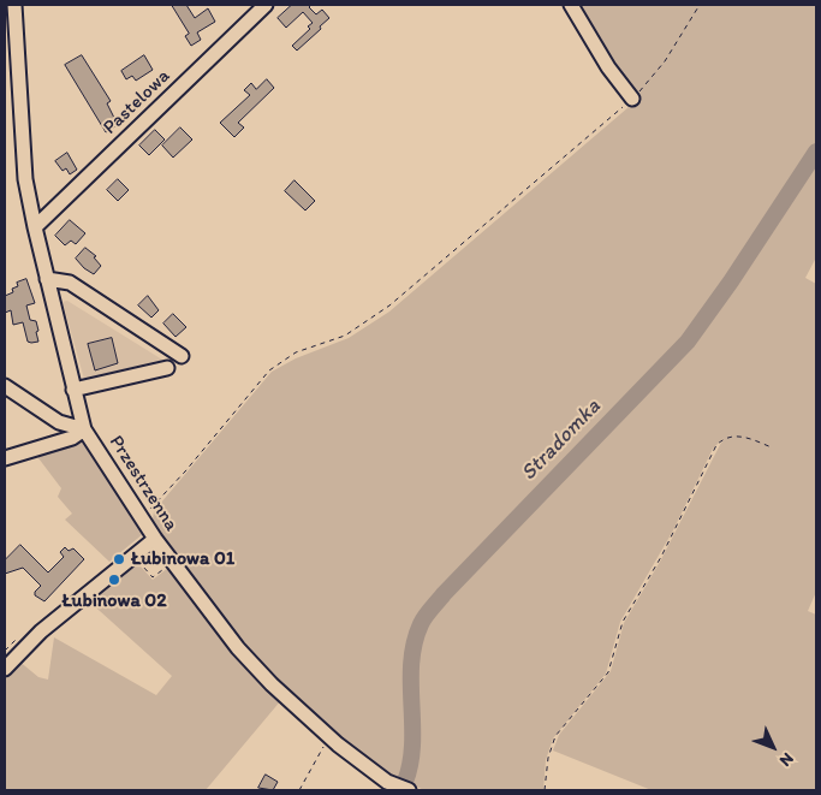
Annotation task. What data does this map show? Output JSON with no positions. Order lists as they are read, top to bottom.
{
  "streets": {
    "street": ["Pastelowa", "Przestrzenna"]
  },
  "crossings": [
    ["Pastelowa", "Przestrzenna"]
  ],
  "water": ["Stradomka"],
  "places": ["Łubinowa 01", "Łubinowa 02"],
  "north": "bottom right"
}
